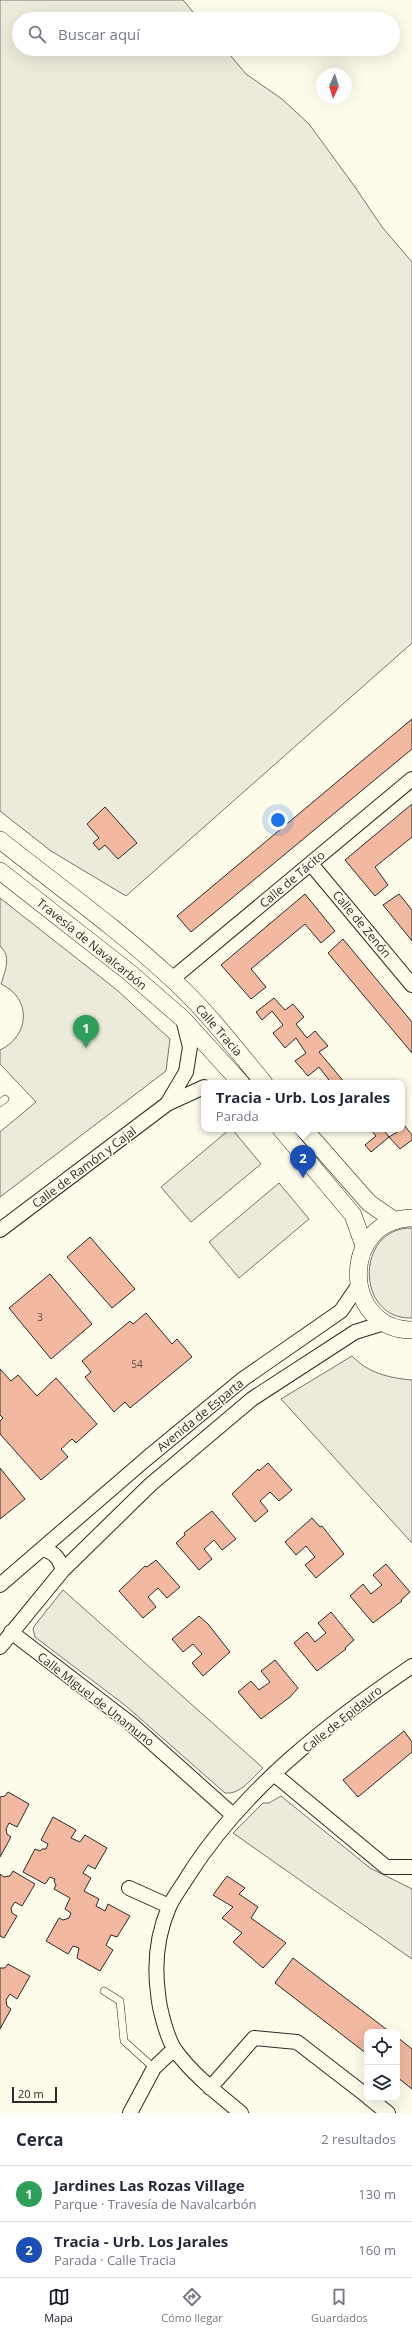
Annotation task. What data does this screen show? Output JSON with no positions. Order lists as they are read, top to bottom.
{
  "streets": {
    "street": [
      "Calle de Tácito",
      "Calle de Zenón",
      "Travesía de Navalcarbón",
      "Calle Tracia",
      "Calle de Ramón y Cajal",
      "Avenida de Esparta",
      "Calle Miguel de Unamuno",
      "Calle de Epidauro"
    ]
  },
  "crossings": [
    ["Calle de Tácito", "Calle de Zenón"],
    ["Calle de Tácito", "Travesía de Navalcarbón"],
    ["Calle de Tácito", "Calle Tracia"],
    ["Travesía de Navalcarbón", "Calle Tracia"],
    ["Travesía de Navalcarbón", "Calle de Ramón y Cajal"],
    ["Calle Tracia", "Calle de Ramón y Cajal"],
    ["Avenida de Esparta", "Calle Miguel de Unamuno"],
    ["Calle Miguel de Unamuno", "Calle de Epidauro"]
  ],
  "house_numbers": ["3", "54"],
  "scale_bar": "20 m",
  "north": "bottom",
  "page": {
    "search": "Buscar aquí",
    "pins": ["1", "2"],
    "popup": ["Tracia - Urb. Los Jarales", "Parada"],
    "scale": "20 m",
    "heading": ["Cerca", "2 resultados"],
    "list": [
      {
        "mark": "1",
        "name": "Jardines Las Rozas Village",
        "note": "Parque · Travesía de Navalcarbón",
        "value": "130 m"
      },
      {
        "mark": "2",
        "name": "Tracia - Urb. Los Jarales",
        "note": "Parada · Calle Tracia",
        "value": "160 m"
      }
    ],
    "nav": ["Mapa", "Cómo llegar", "Guardados"]
  }
}
